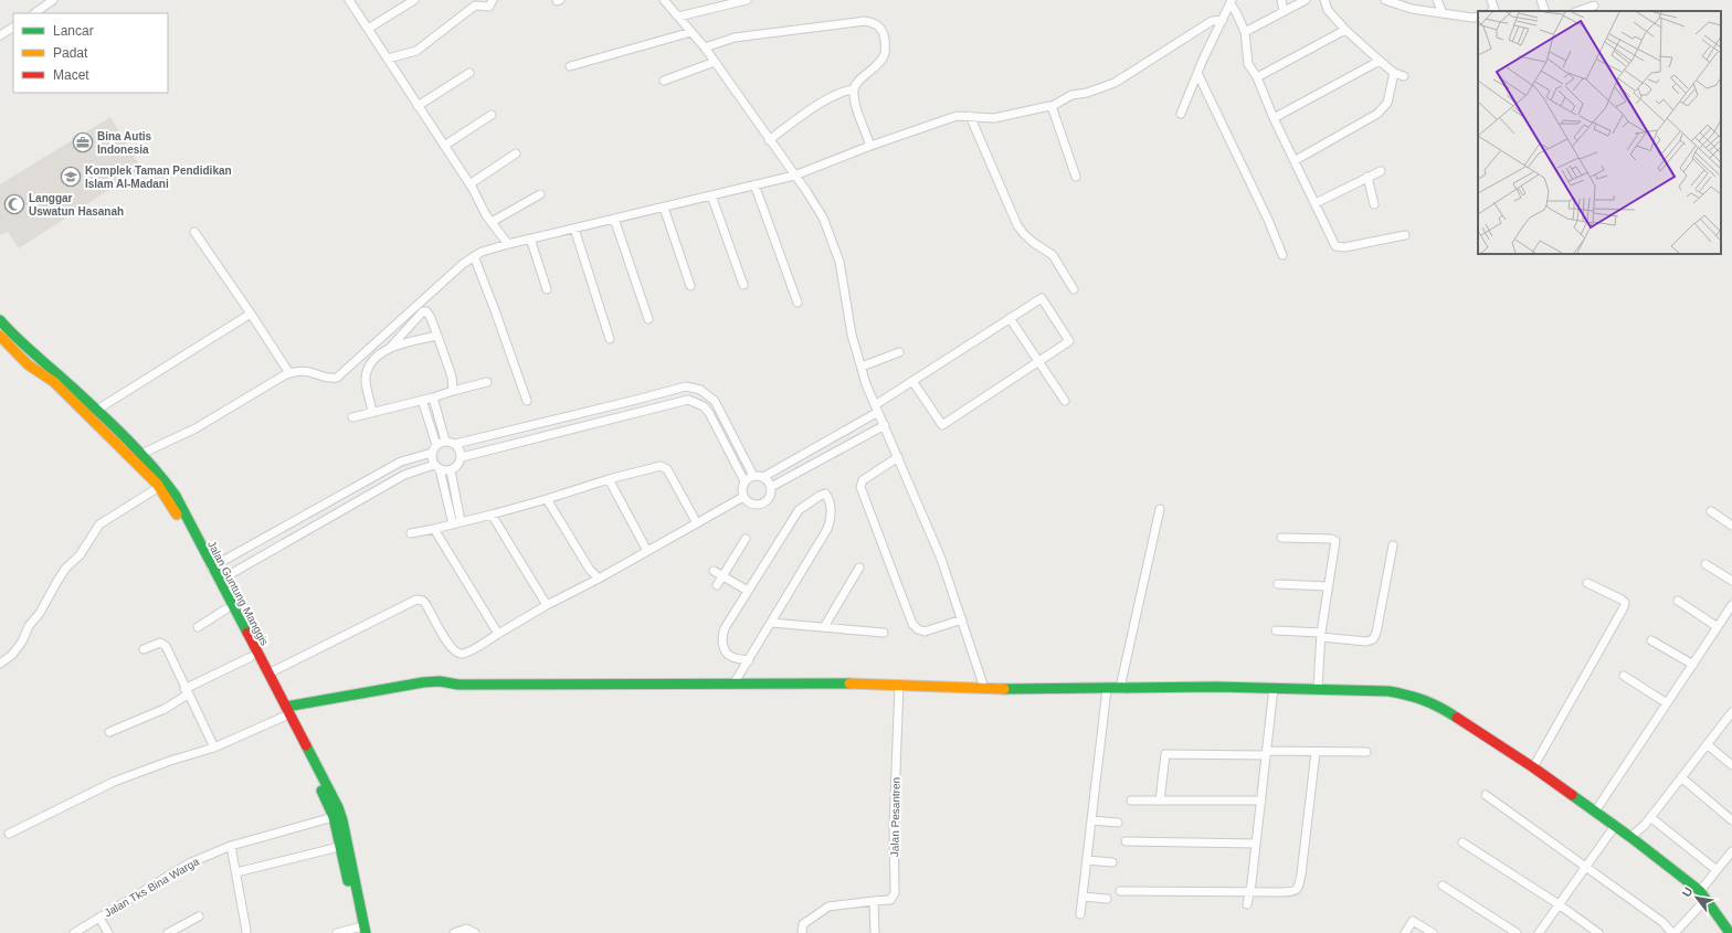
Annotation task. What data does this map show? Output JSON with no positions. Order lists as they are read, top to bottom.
{
  "streets": {
    "street": ["Jalan Guntung Manggis", "Jalan Pesantren", "Jalan Tks Bina Warga"]
  },
  "crossings": [
    ["Jalan Guntung Manggis", "Jalan Tks Bina Warga"]
  ],
  "places": {
    "office": ["Bina Autis Indonesia"],
    "school or university": ["Komplek Taman Pendidikan Islam Al-Madani"],
    "mosque": ["Langgar Uswatun Hasanah"]
  },
  "legend": ["Lancar", "Padat", "Macet"],
  "north": "top left"
}
